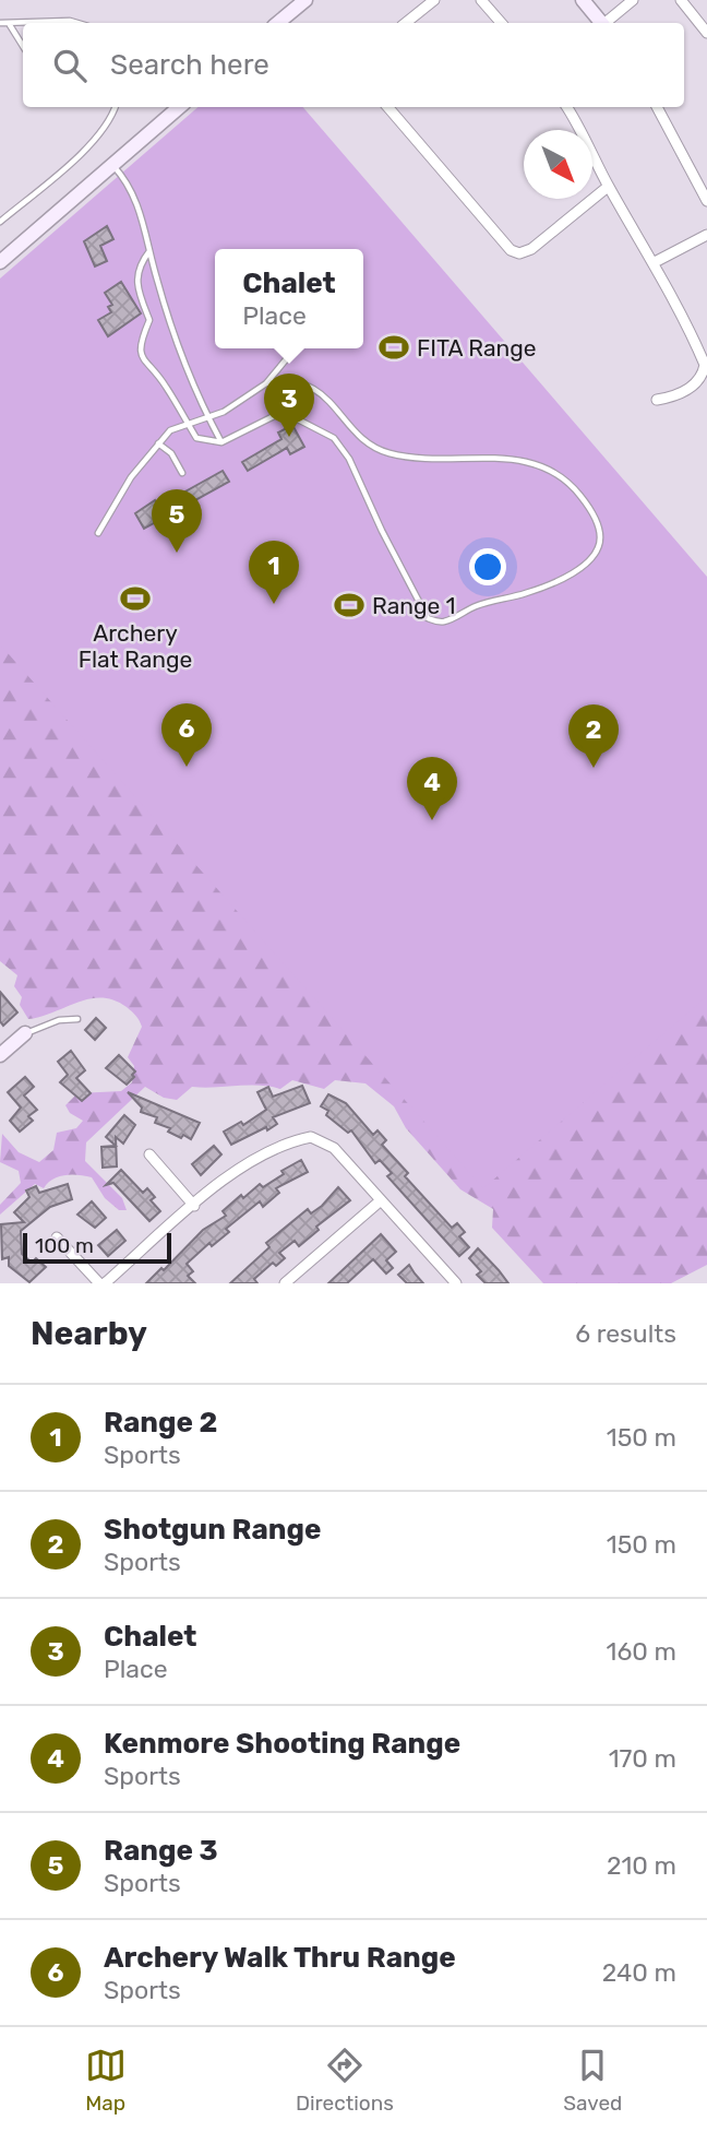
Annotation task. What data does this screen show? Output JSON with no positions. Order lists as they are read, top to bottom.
{
  "places": {
    "sports": ["FITA Range", "Archery Flat Range", "Range 1"]
  },
  "scale_bar": "100 m",
  "north": "bottom right",
  "page": {
    "search": "Search here",
    "popup": ["Chalet", "Place"],
    "pins": [
      "3",
      "5",
      "1",
      "6",
      "2",
      "4"
    ],
    "scale": "100 m",
    "heading": ["Nearby", "6 results"],
    "list": [
      {
        "mark": "1",
        "name": "Range 2",
        "note": "Sports",
        "value": "150 m"
      },
      {
        "mark": "2",
        "name": "Shotgun Range",
        "note": "Sports",
        "value": "150 m"
      },
      {
        "mark": "3",
        "name": "Chalet",
        "note": "Place",
        "value": "160 m"
      },
      {
        "mark": "4",
        "name": "Kenmore Shooting Range",
        "note": "Sports",
        "value": "170 m"
      },
      {
        "mark": "5",
        "name": "Range 3",
        "note": "Sports",
        "value": "210 m"
      },
      {
        "mark": "6",
        "name": "Archery Walk Thru Range",
        "note": "Sports",
        "value": "240 m"
      }
    ],
    "nav": ["Map", "Directions", "Saved"]
  }
}
